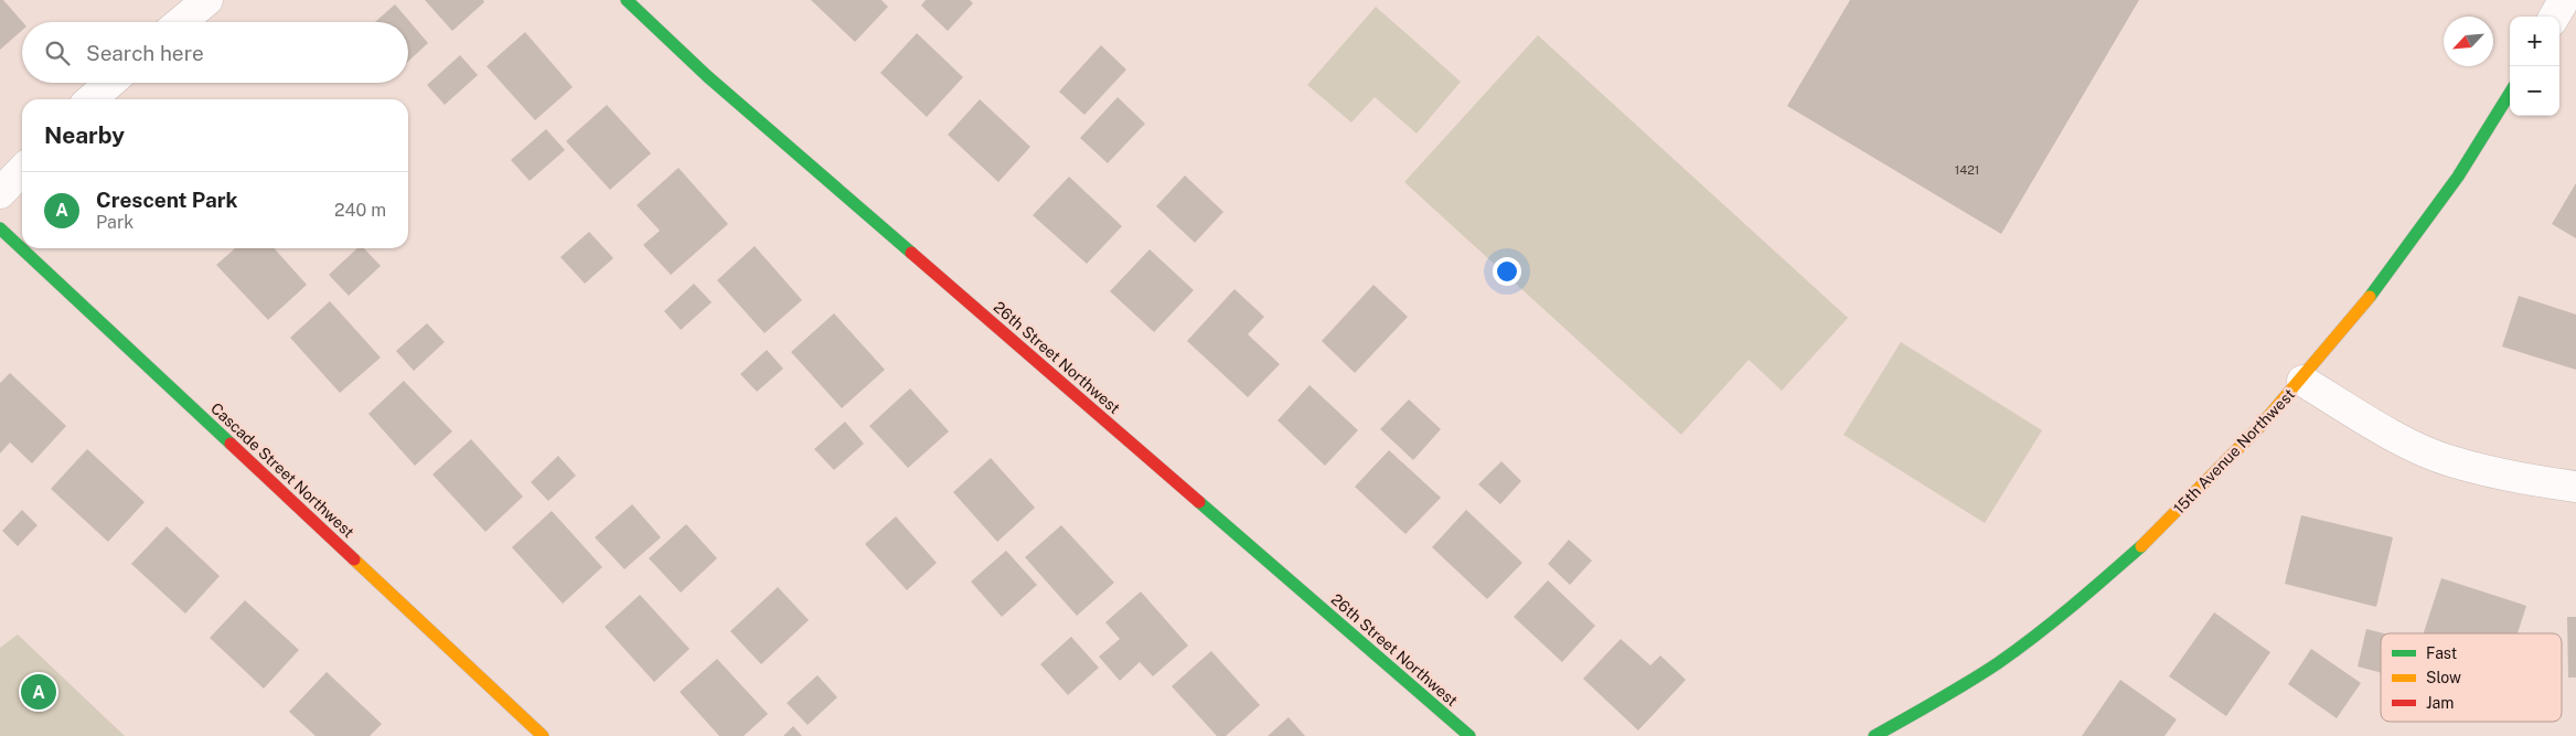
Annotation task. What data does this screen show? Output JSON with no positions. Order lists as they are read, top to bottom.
{
  "streets": {
    "street": ["26th Street Northwest", "15th Avenue Northwest", "Cascade Street Northwest"]
  },
  "house_numbers": ["1421"],
  "legend": ["Fast", "Slow", "Jam"],
  "north": "bottom left",
  "page": {
    "map_buttons": ["+", "−"],
    "search": "Search here",
    "heading": "Nearby",
    "list": [
      {
        "mark": "A",
        "name": "Crescent Park",
        "note": "Park",
        "value": "240 m"
      }
    ],
    "pins": "A"
  }
}
